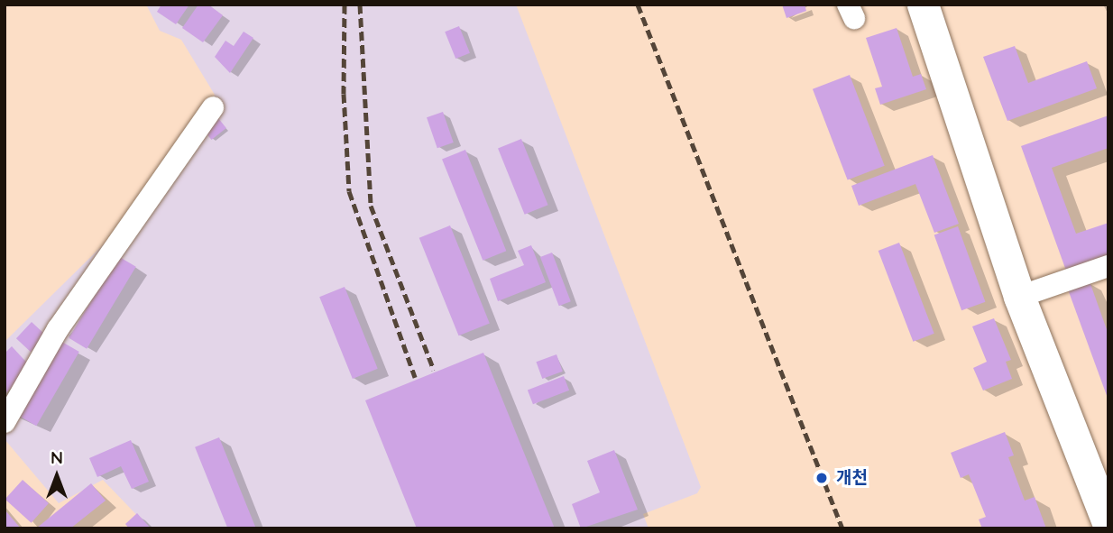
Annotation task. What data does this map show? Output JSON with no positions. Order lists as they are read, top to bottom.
{
  "places": ["개천"],
  "north": "top"
}
